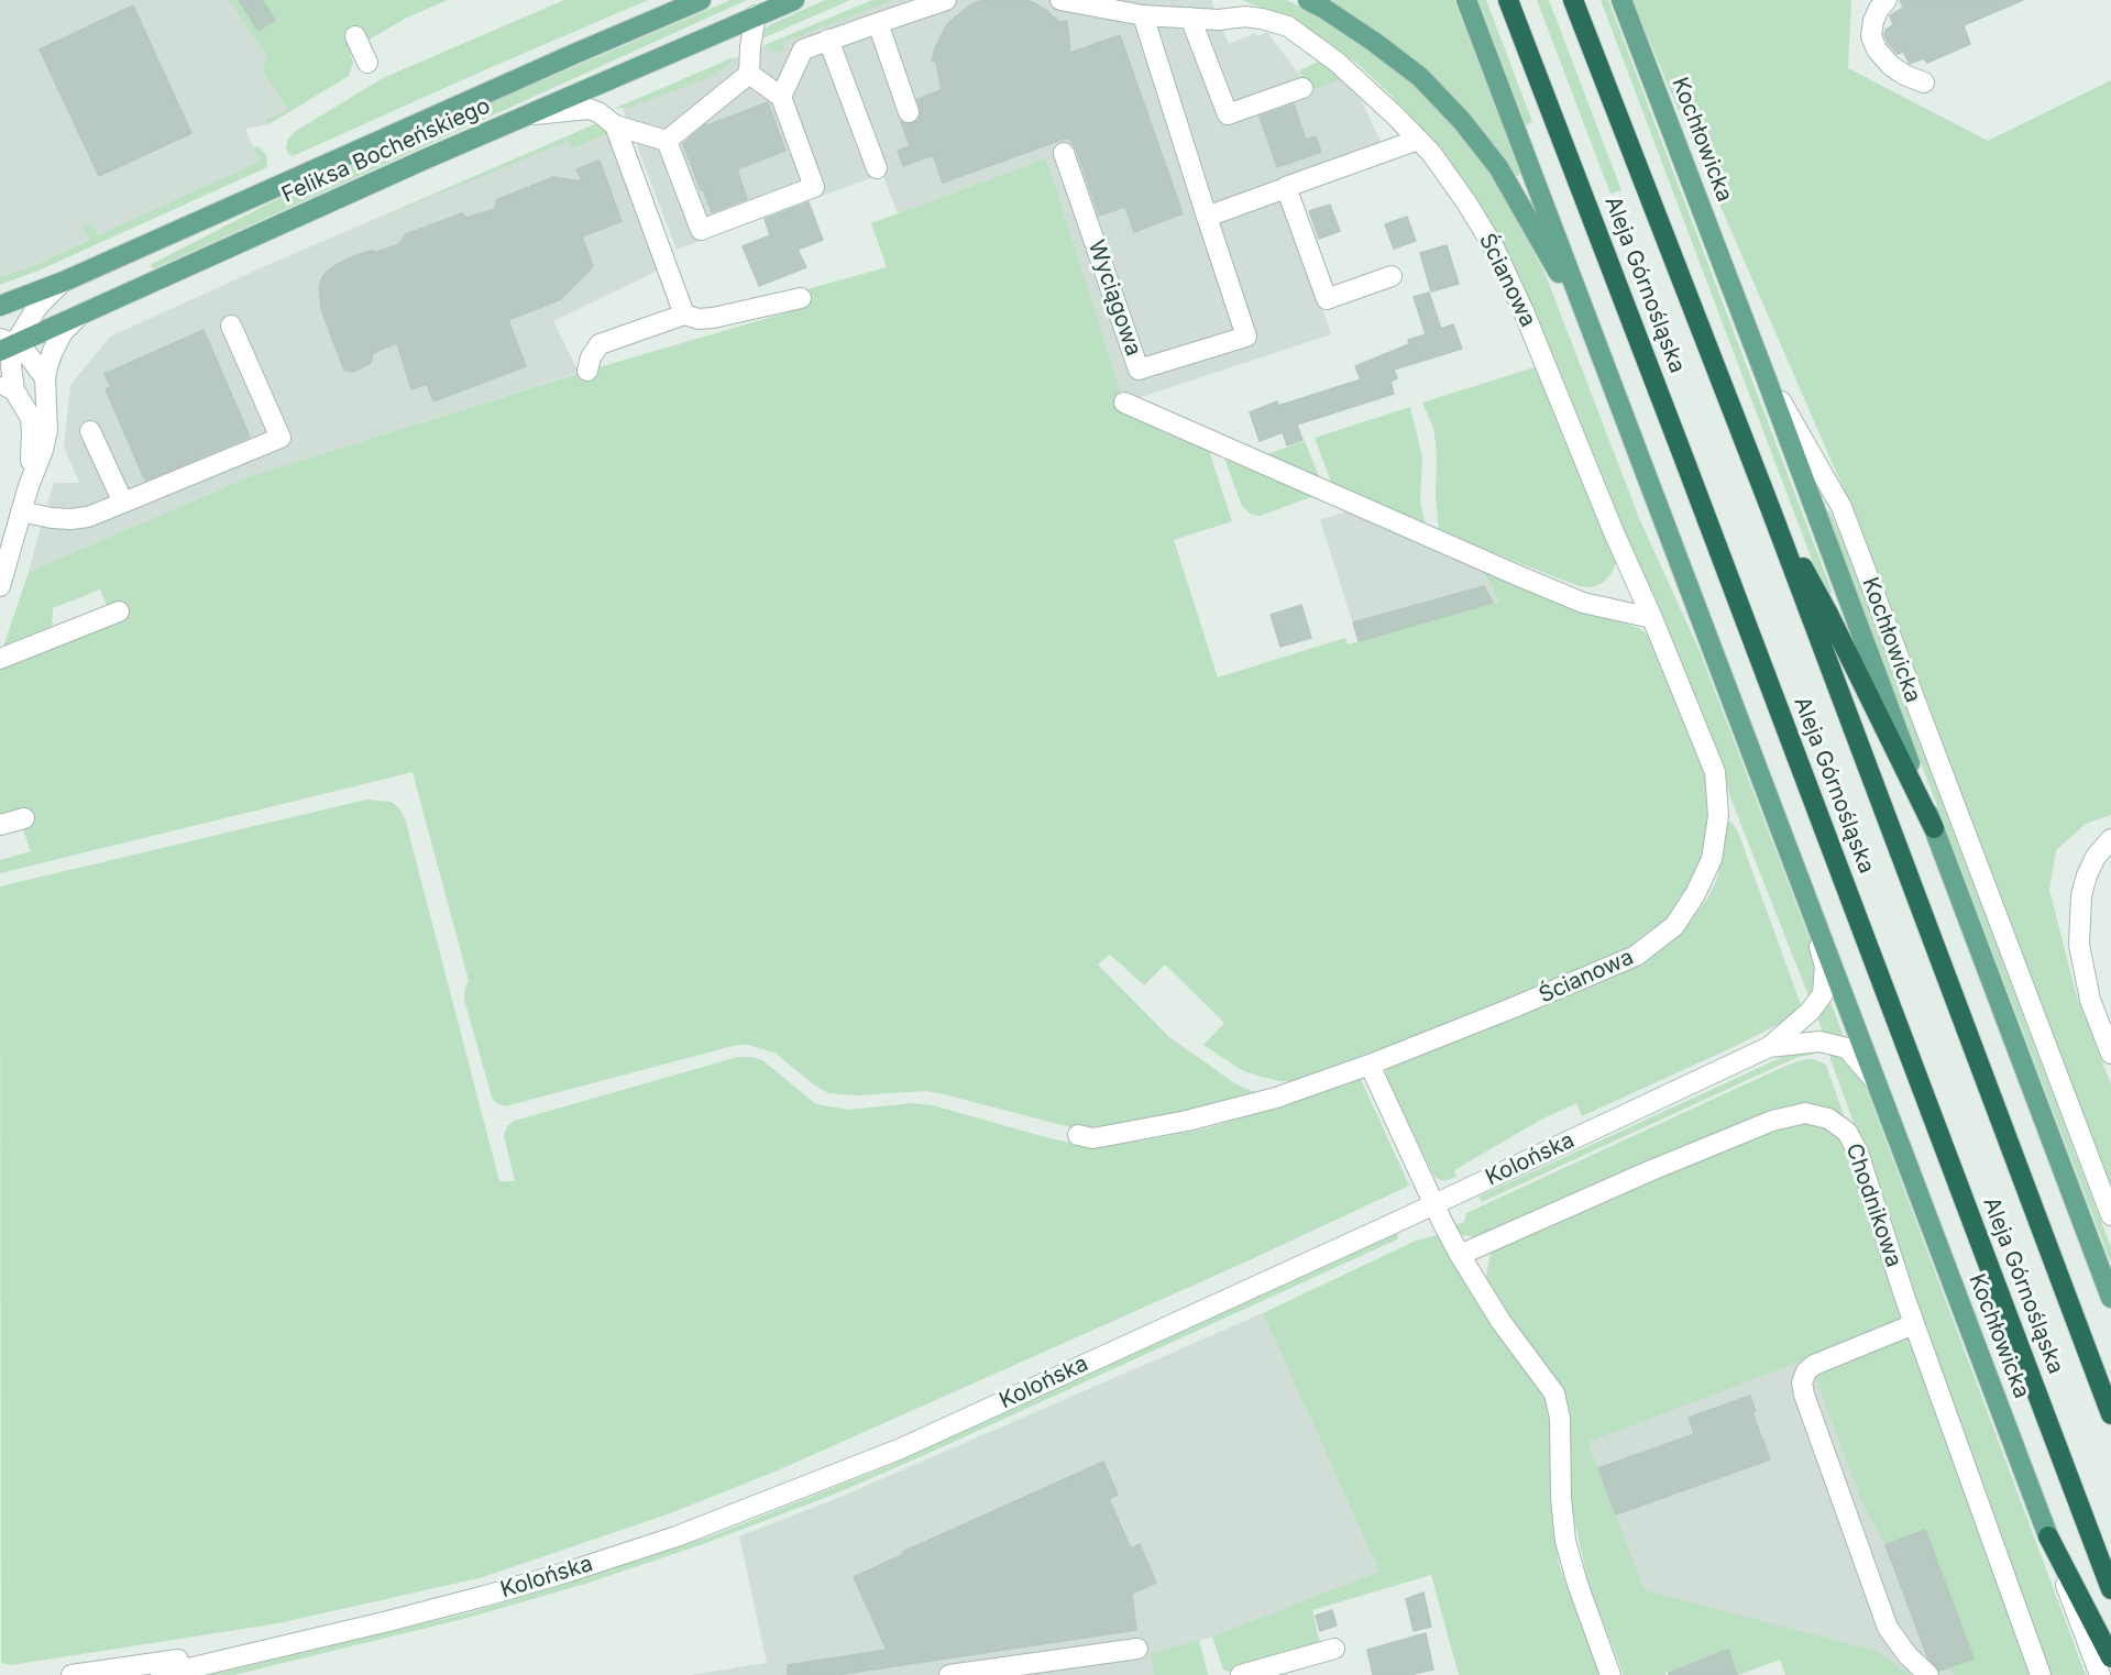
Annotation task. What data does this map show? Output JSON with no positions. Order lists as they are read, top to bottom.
{
  "streets": {
    "highway": ["Aleja Górnośląska"],
    "main road": ["Kochłowicka", "Feliksa Bocheńskiego"],
    "street": [
      "Ścianowa",
      "Wyciągowa",
      "Kolońska",
      "Chodnikowa"
    ]
  }
}
